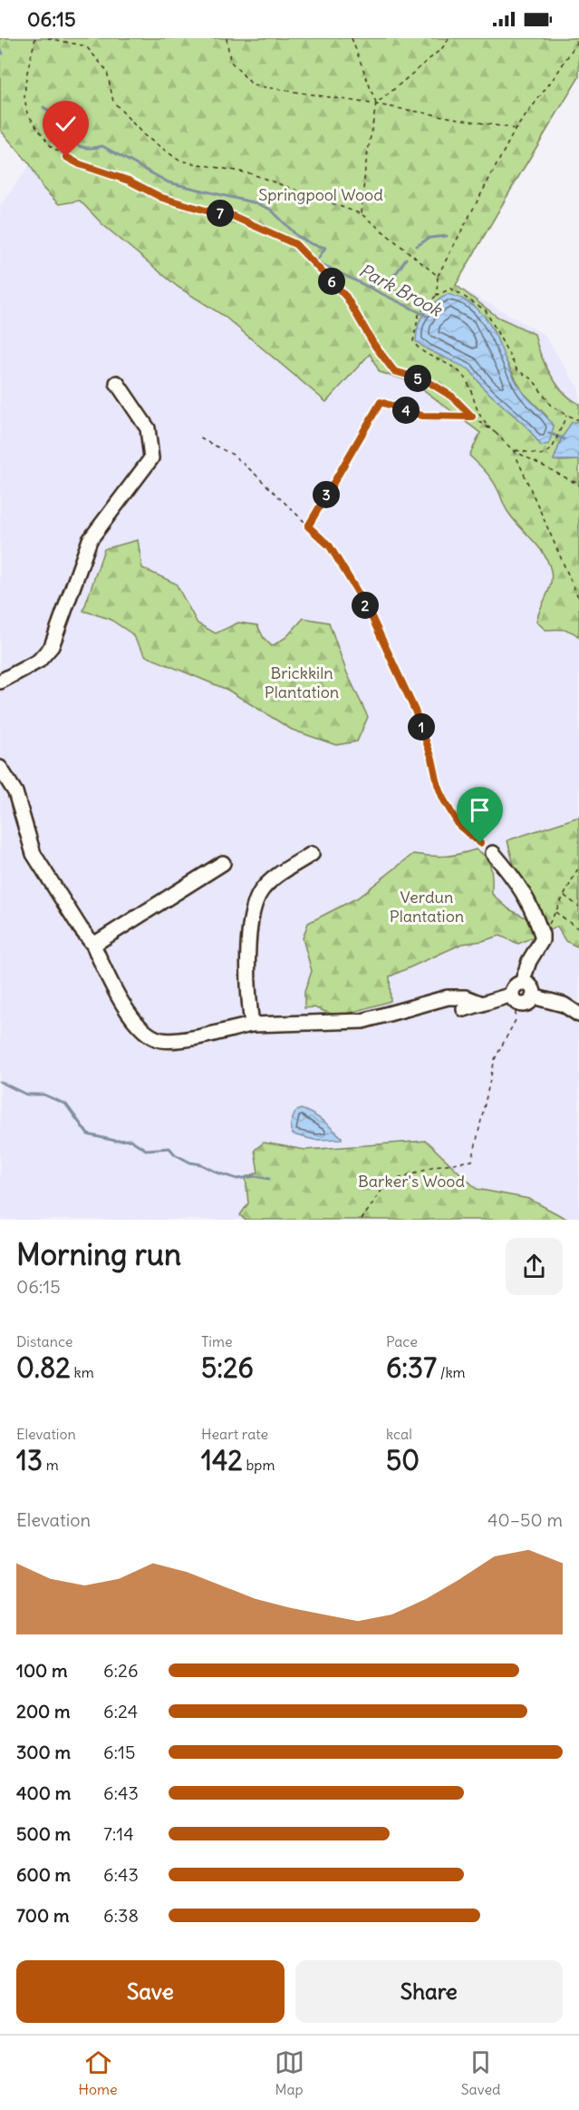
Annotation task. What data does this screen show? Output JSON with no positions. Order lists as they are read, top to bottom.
{
  "water": ["Park Brook"],
  "parks": [
    "Springpool Wood",
    "Brickkiln Plantation",
    "Verdun Plantation",
    "Barker's Wood"
  ],
  "page": {
    "status": "06:15",
    "pins": [
      "7",
      "6",
      "5",
      "4",
      "3",
      "2",
      "1"
    ],
    "heading": ["Morning run", "06:15"],
    "stats": [
      ["Distance", "0.82 km"],
      ["Time", "5:26"],
      ["Pace", "6:37 /km"],
      ["Elevation", "13 m"],
      ["Heart rate", "142 bpm"],
      ["kcal", "50"]
    ],
    "chart": ["Elevation", "40–50 m"],
    "list": [
      {
        "name": "100 m",
        "note": "6:26"
      },
      {
        "name": "200 m",
        "note": "6:24"
      },
      {
        "name": "300 m",
        "note": "6:15"
      },
      {
        "name": "400 m",
        "note": "6:43"
      },
      {
        "name": "500 m",
        "note": "7:14"
      },
      {
        "name": "600 m",
        "note": "6:43"
      },
      {
        "name": "700 m",
        "note": "6:38"
      }
    ],
    "buttons": ["Save", "Share"],
    "tabs": ["Home", "Map", "Saved"]
  }
}
